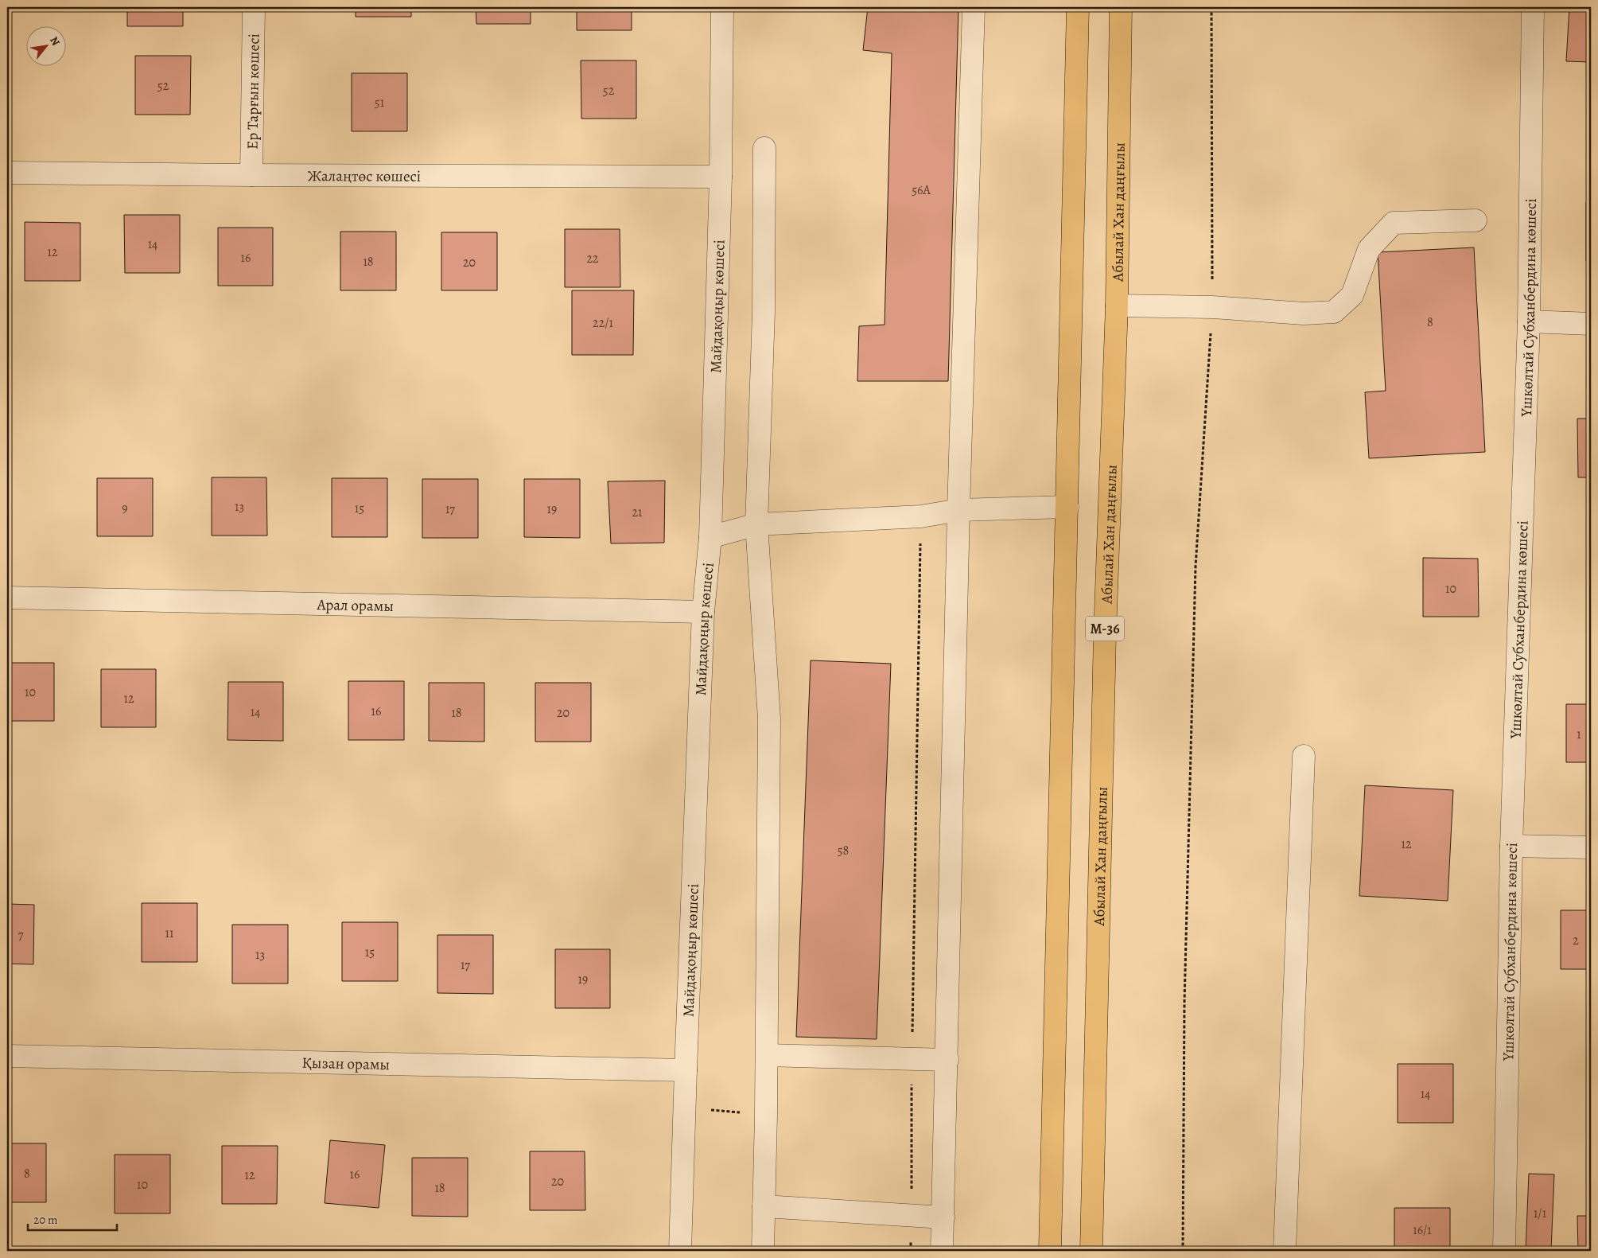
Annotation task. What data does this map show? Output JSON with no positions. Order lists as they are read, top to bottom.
{
  "streets": {
    "main road": ["Абылай Хан даңғылы", "M-36"],
    "street": [
      "Ер Тарғын көшесі",
      "Жалаңтөс көшесі",
      "Майдақоңыр көшесі",
      "Үшкөлтай Субханбердина көшесі",
      "Арал орамы",
      "Қызан орамы"
    ]
  },
  "crossings": [
    ["Ер Тарғын көшесі", "Жалаңтөс көшесі"],
    ["Жалаңтөс көшесі", "Майдақоңыр көшесі"],
    ["Майдақоңыр көшесі", "Арал орамы"],
    ["Майдақоңыр көшесі", "Қызан орамы"]
  ],
  "house_numbers": [
    "52",
    "52",
    "51",
    "56А",
    "14",
    "12",
    "16",
    "22",
    "18",
    "20",
    "8",
    "22/1",
    "13",
    "9",
    "15",
    "17",
    "19",
    "21",
    "10",
    "10",
    "12",
    "16",
    "14",
    "18",
    "20",
    "1",
    "12",
    "58",
    "11",
    "7",
    "2",
    "15",
    "13",
    "17",
    "19",
    "14",
    "8",
    "16",
    "12",
    "20",
    "10",
    "18",
    "1/1",
    "16/1"
  ],
  "scale_bar": "20 m",
  "north": "top right"
}
